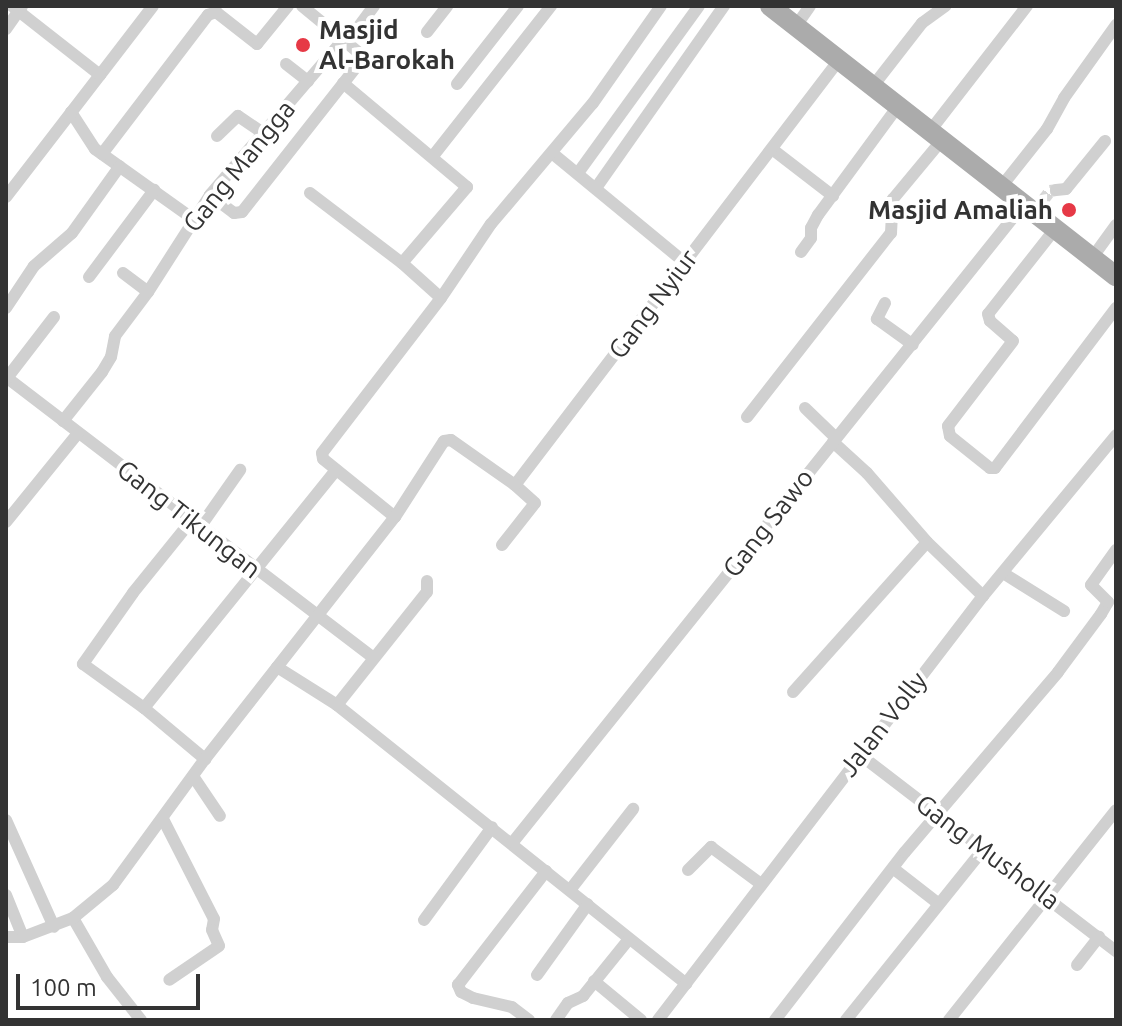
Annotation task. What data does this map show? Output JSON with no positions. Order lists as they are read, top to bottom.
{
  "streets": {
    "street": [
      "Gang Mangga",
      "Gang Nyiur",
      "Gang Tikungan",
      "Gang Sawo",
      "Jalan Volly",
      "Gang Musholla"
    ]
  },
  "crossings": [
    ["Gang Mangga", "Gang Tikungan"],
    ["Jalan Volly", "Gang Musholla"]
  ],
  "places": ["Masjid Al-Barokah", "Masjid Amaliah"],
  "scale_bar": "100 m"
}
